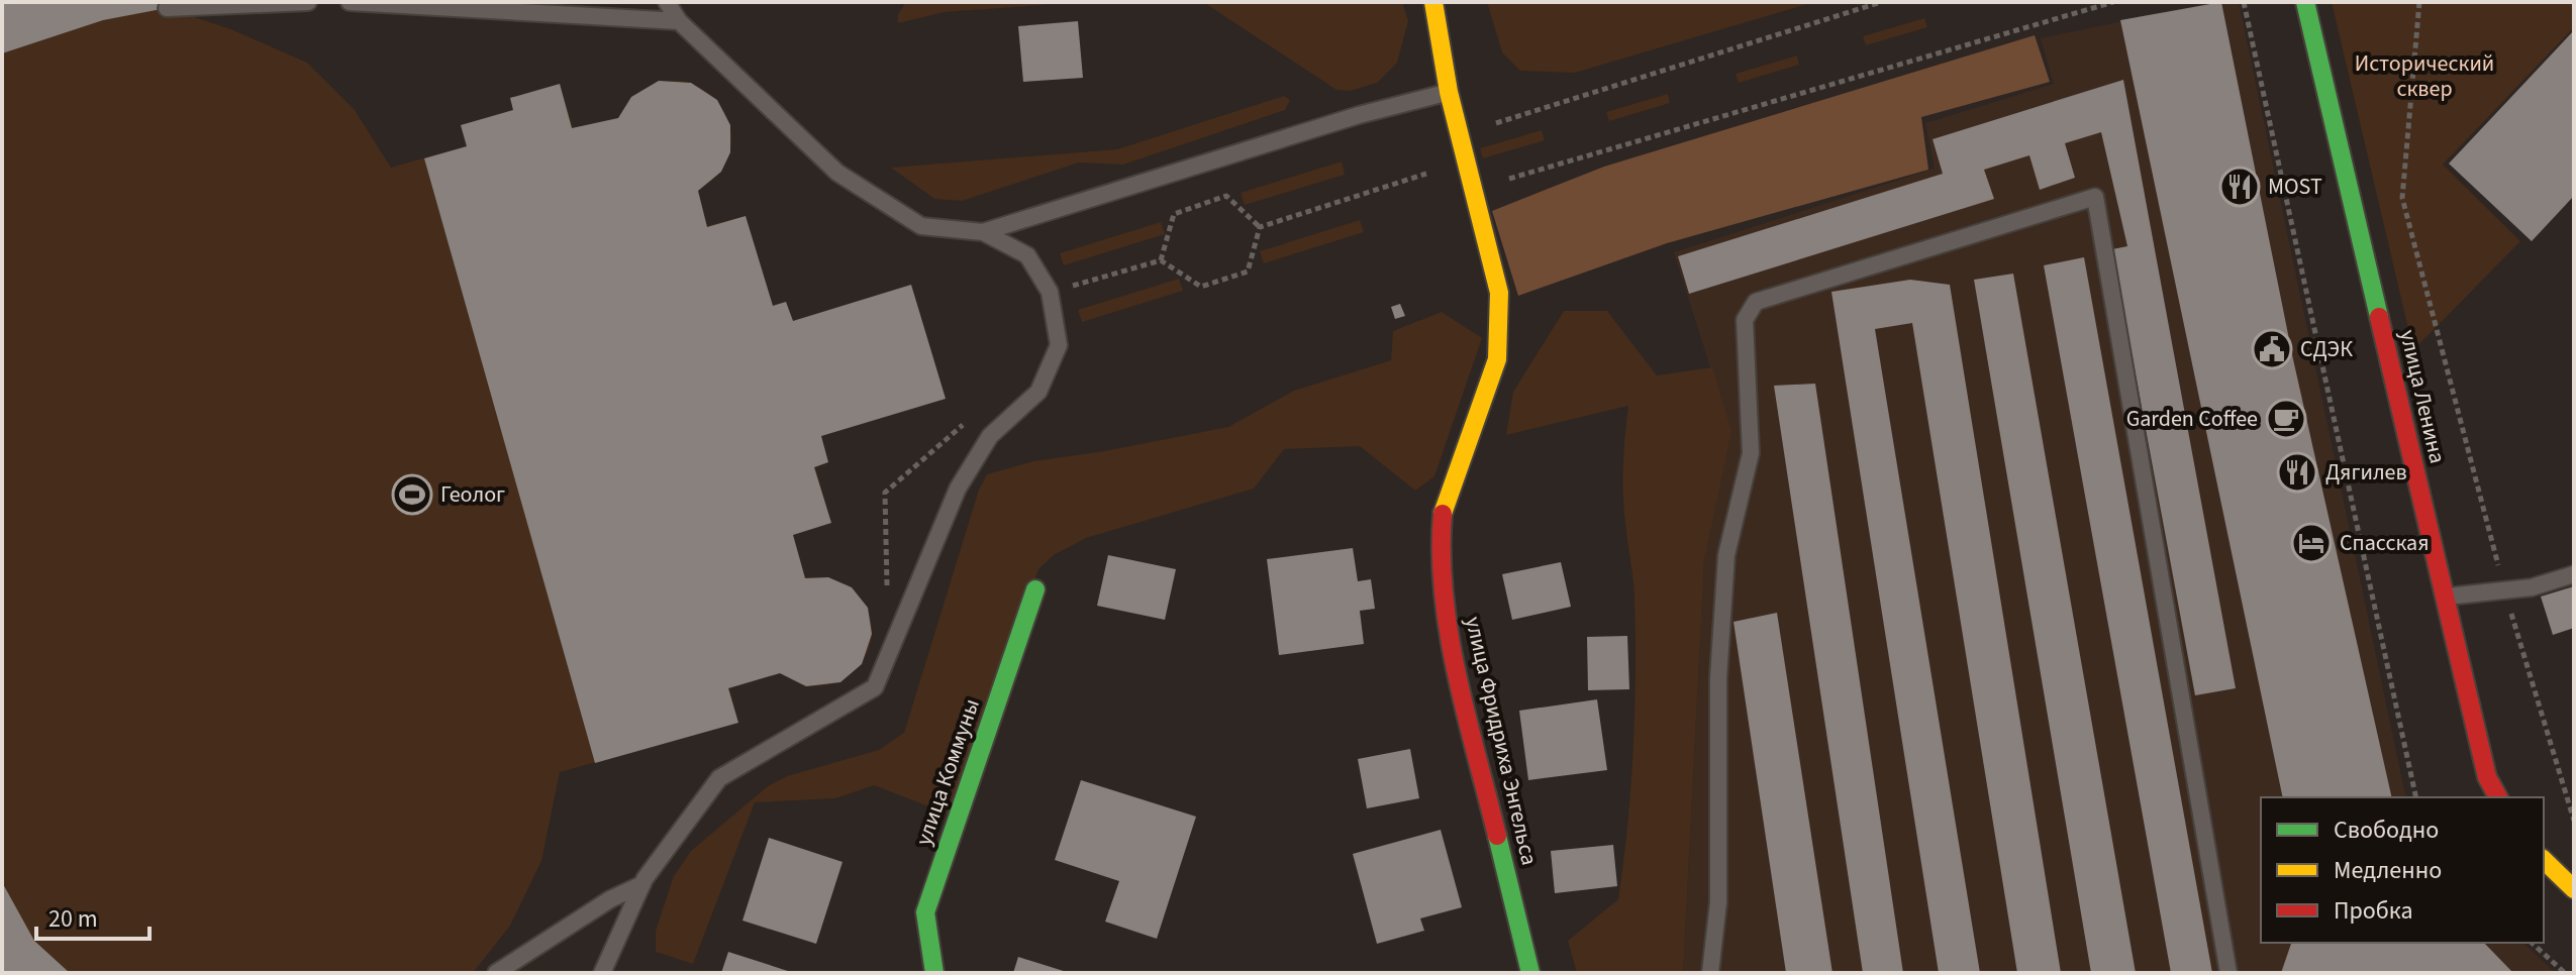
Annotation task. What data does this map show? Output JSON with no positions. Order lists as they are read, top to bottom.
{
  "streets": {
    "street": ["улица Ленина", "улица Фридриха Энгельса", "улица Коммуны"]
  },
  "parks": ["Исторический сквер"],
  "places": {
    "restaurant": ["MOST", "Дягилев"],
    "public building": ["СДЭК"],
    "cafe": ["Garden Coffee"],
    "sports": ["Геолог"],
    "hotel": ["Спасская"]
  },
  "legend": ["Свободно", "Медленно", "Пробка"],
  "scale_bar": "20 m"
}
